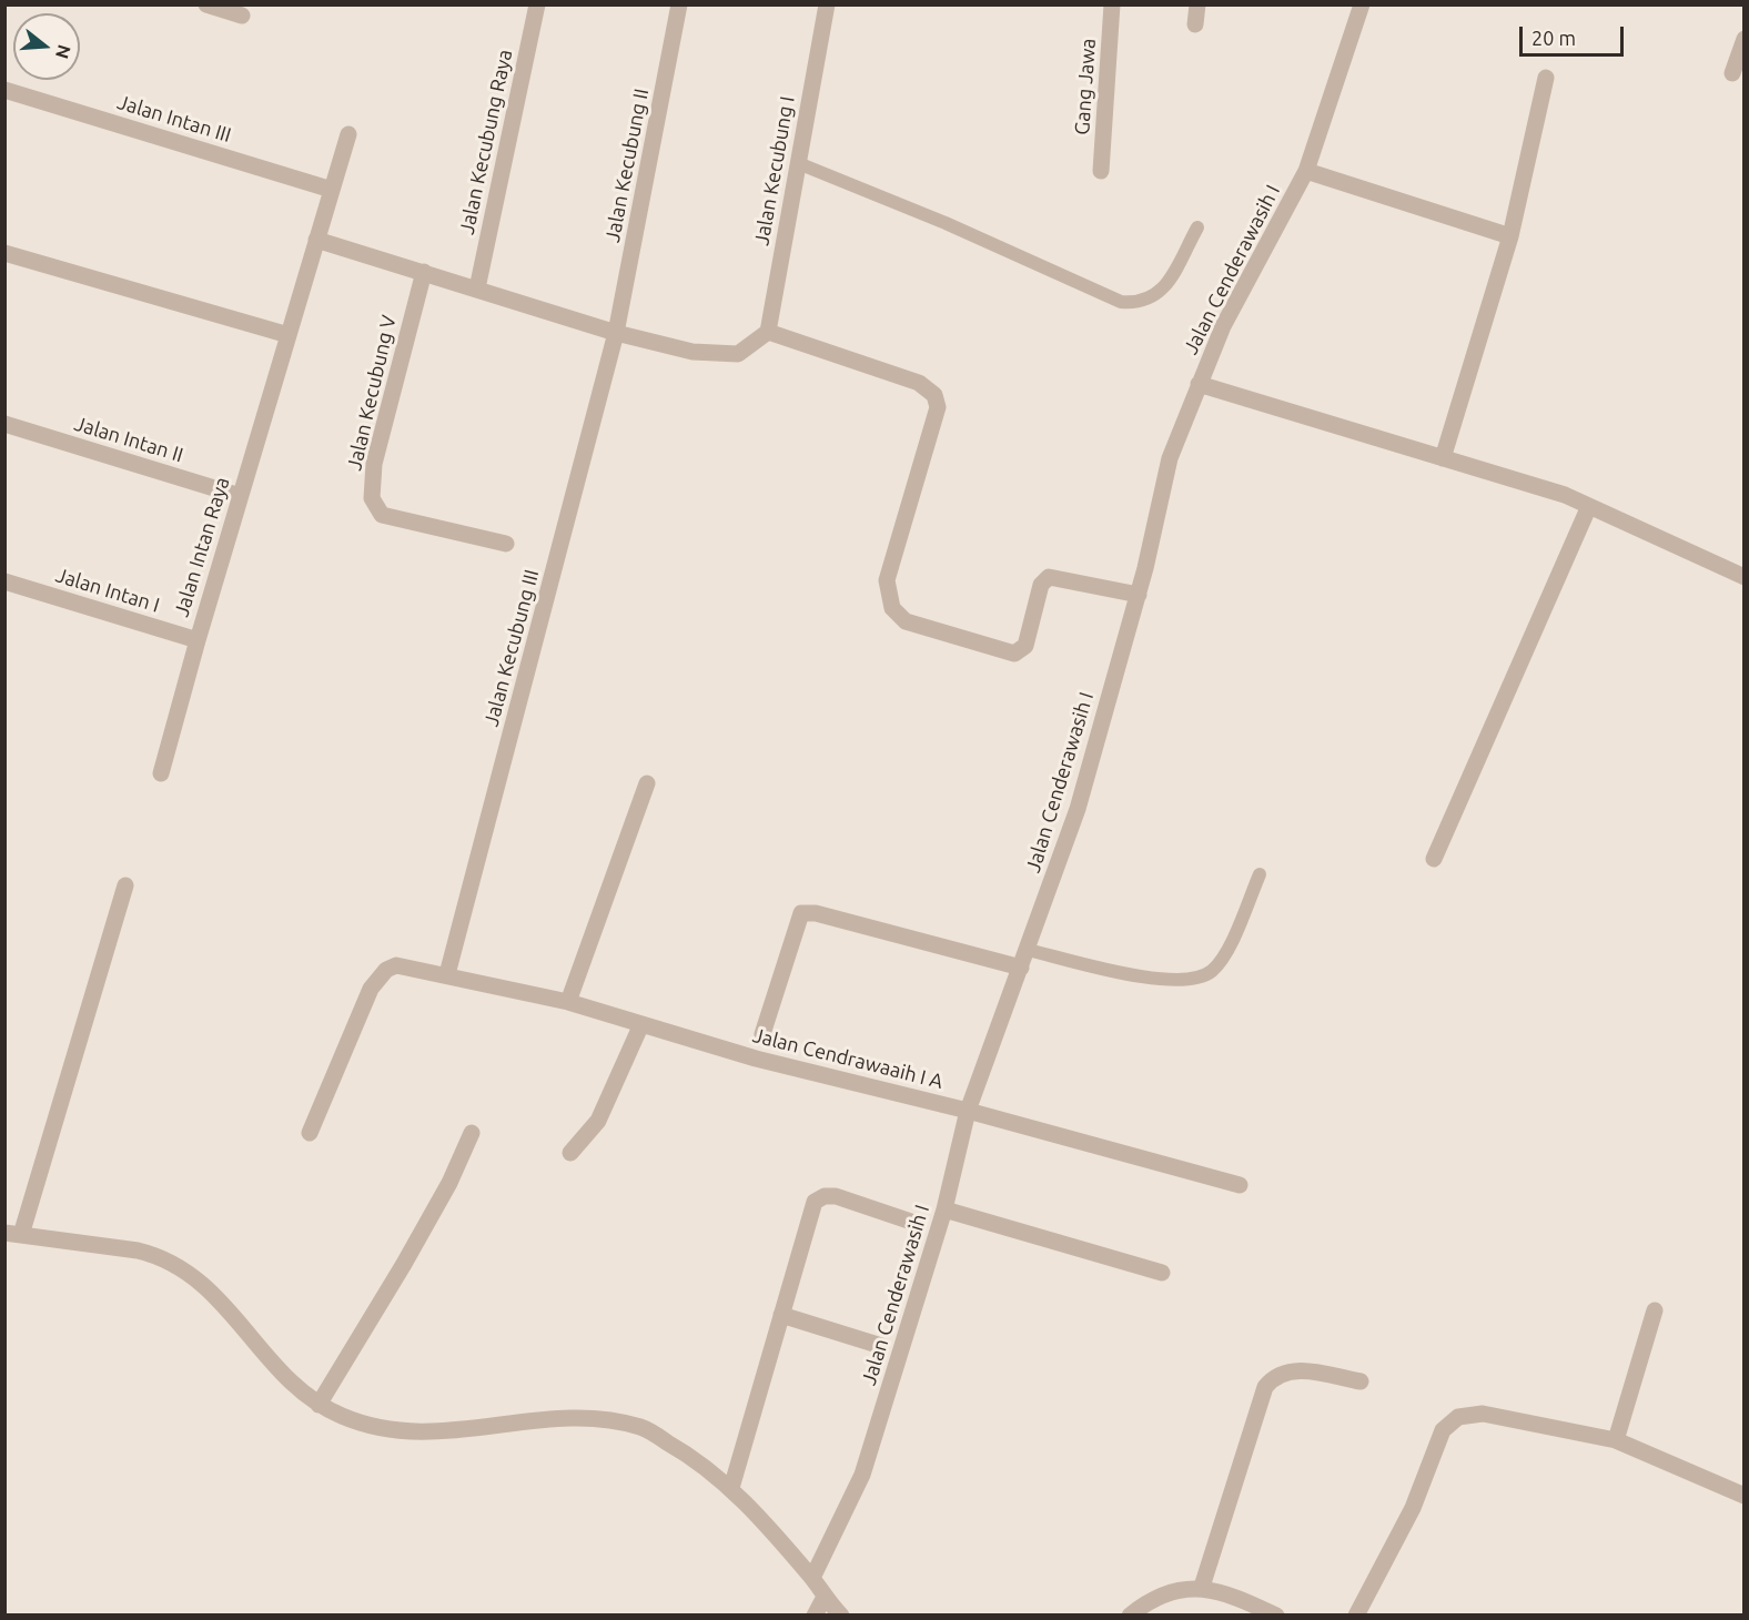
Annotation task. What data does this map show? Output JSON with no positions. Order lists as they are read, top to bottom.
{
  "streets": {
    "street": [
      "Gang Jawa",
      "Jalan Intan III",
      "Jalan Kecubung Raya",
      "Jalan Kecubung II",
      "Jalan Kecubung I",
      "Jalan Cenderawasih I",
      "Jalan Kecubung V",
      "Jalan Intan II",
      "Jalan Intan Raya",
      "Jalan Intan I",
      "Jalan Kecubung III",
      "Jalan Cendrawaaih I A"
    ]
  },
  "crossings": [
    ["Jalan Intan III", "Jalan Intan Raya"],
    ["Jalan Kecubung II", "Jalan Kecubung III"],
    ["Jalan Cenderawasih I", "Jalan Cendrawaaih I A"],
    ["Jalan Intan II", "Jalan Intan Raya"],
    ["Jalan Intan Raya", "Jalan Intan I"],
    ["Jalan Kecubung III", "Jalan Cendrawaaih I A"]
  ],
  "scale_bar": "20 m",
  "north": "right"
}
